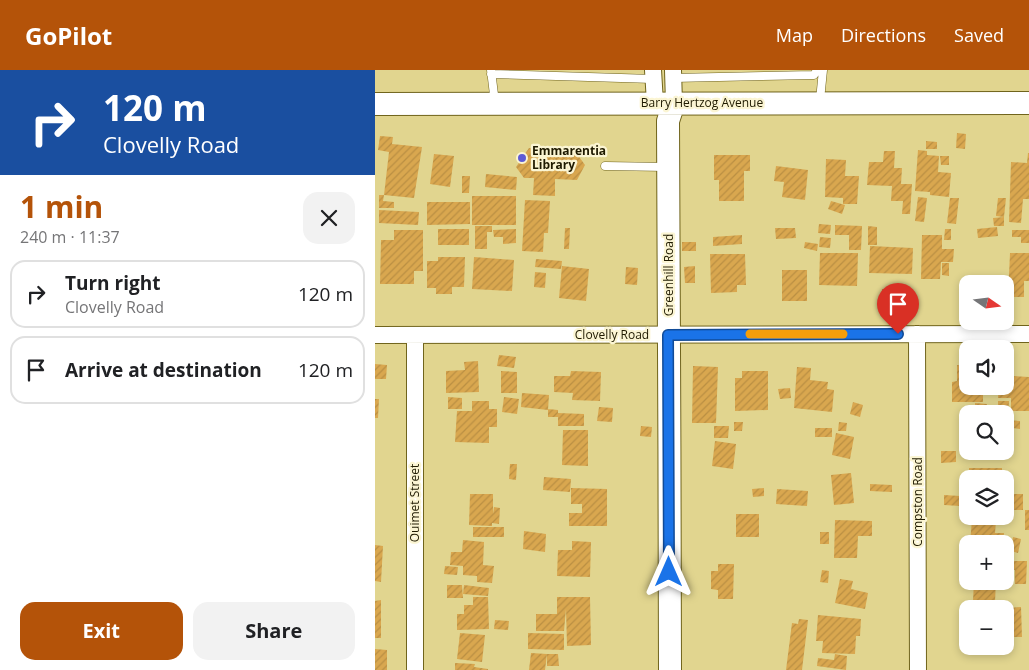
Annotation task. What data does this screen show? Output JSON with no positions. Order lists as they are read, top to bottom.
{
  "streets": {
    "main road": ["Barry Hertzog Avenue", "Greenhill Road"],
    "street": ["Clovelly Road", "Compston Road", "Ouimet Street"]
  },
  "crossings": [
    ["Barry Hertzog Avenue", "Greenhill Road"],
    ["Greenhill Road", "Clovelly Road"],
    ["Clovelly Road", "Compston Road"],
    ["Clovelly Road", "Ouimet Street"]
  ],
  "places": ["Emmarentia Library"],
  "north": "right",
  "page": {
    "header": "GoPilot",
    "nav": ["Map", "Directions", "Saved"],
    "turn": ["120 m", "Clovelly Road"],
    "heading": ["1 min", "240 m · 11:37"],
    "list": [
      {
        "name": "Turn right",
        "note": "Clovelly Road",
        "value": "120 m"
      },
      {
        "name": "Arrive at destination",
        "value": "120 m"
      }
    ],
    "map_buttons": ["+", "−"],
    "buttons": ["Exit", "Share"]
  }
}
